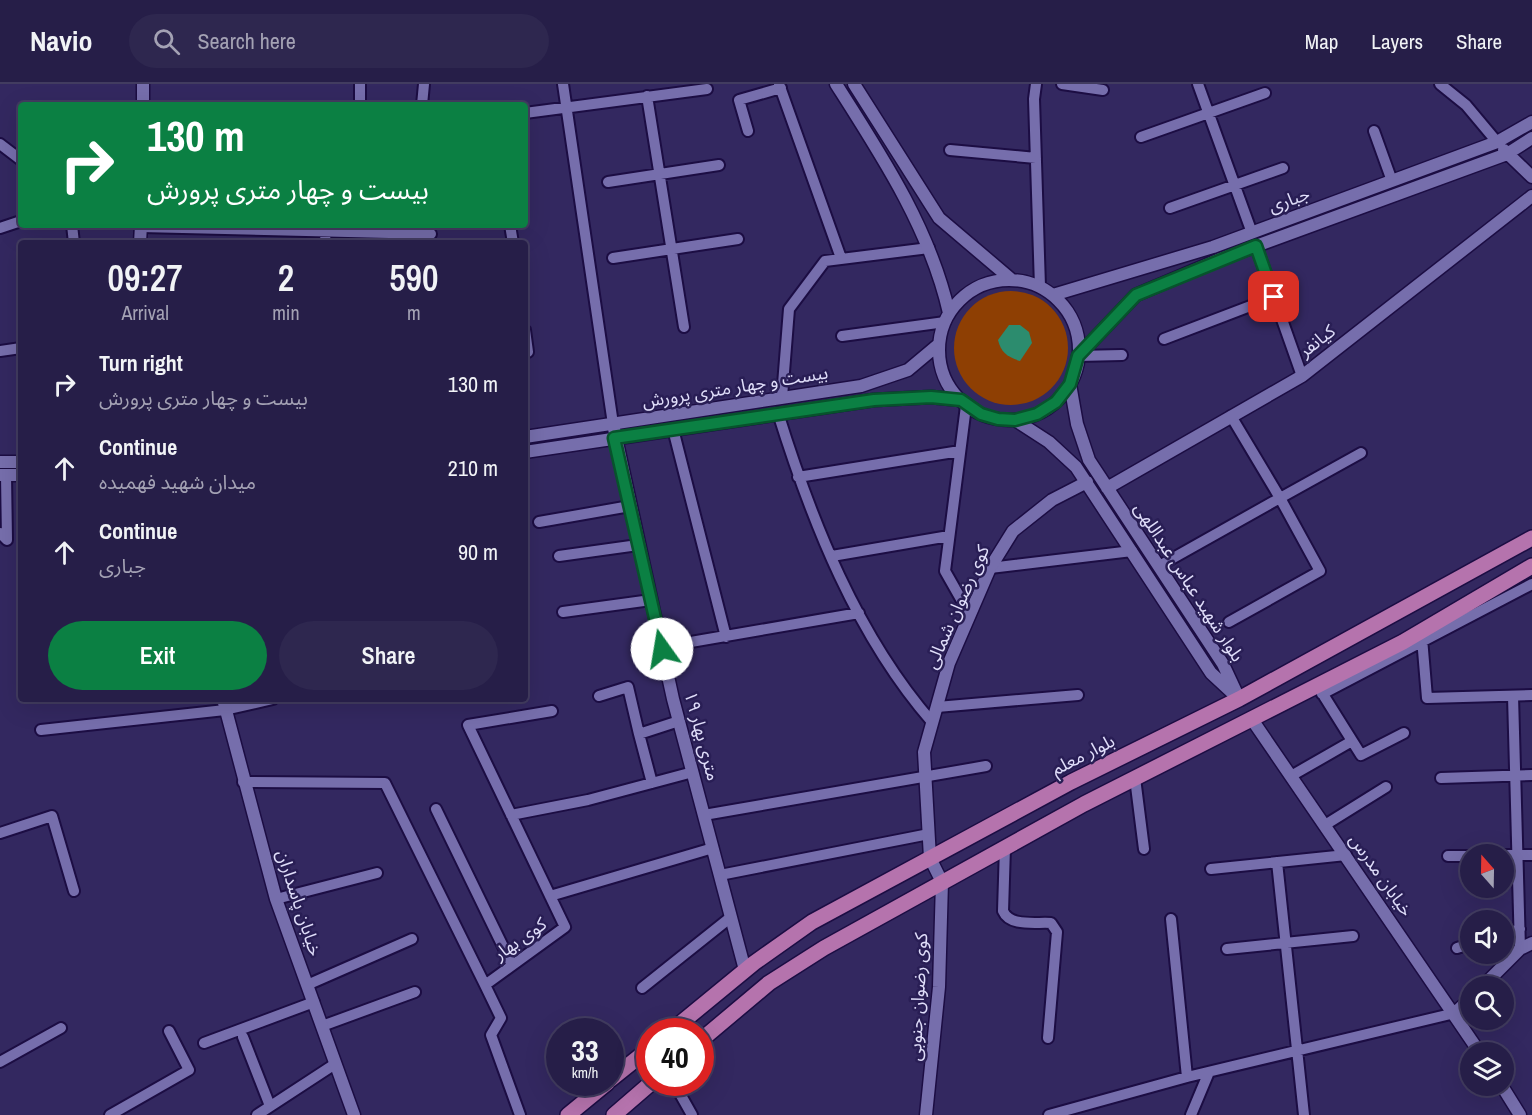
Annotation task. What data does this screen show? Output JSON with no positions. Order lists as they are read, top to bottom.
{
  "streets": {
    "main road": ["بلوار معلم"],
    "street": [
      "جباری",
      "کیانفر",
      "بیست و چهار متری پرورش",
      "بلوار شهید عباس عبداللهی",
      "کوی رضوان شمالی",
      "۱۹ متری بهار",
      "خیابان مدرس",
      "خیابان پاسداران",
      "کوی بهار",
      "کوی رضوان جنوبی"
    ]
  },
  "crossings": [
    ["جباری", "بیست و چهار متری پرورش"],
    ["جباری", "بلوار شهید عباس عبداللهی"],
    ["کیانفر", "بلوار شهید عباس عبداللهی"],
    ["بیست و چهار متری پرورش", "بلوار شهید عباس عبداللهی"],
    ["بیست و چهار متری پرورش", "۱۹ متری بهار"],
    ["بلوار شهید عباس عبداللهی", "کوی رضوان شمالی"],
    ["بلوار شهید عباس عبداللهی", "بلوار معلم"],
    ["کوی رضوان شمالی", "بلوار معلم"],
    ["۱۹ متری بهار", "بلوار معلم"]
  ],
  "north": "top",
  "page": {
    "header": "Navio",
    "search": "Search here",
    "nav": ["Map", "Layers", "Share"],
    "turn": ["130 m", "بیست و چهار متری پرورش"],
    "eta": [
      "09:27",
      "Arrival",
      "2",
      "min",
      "590",
      "m"
    ],
    "list": [
      {
        "name": "Turn right",
        "note": "بیست و چهار متری پرورش",
        "value": "130 m"
      },
      {
        "name": "Continue",
        "note": "میدان شهید فهمیده",
        "value": "210 m"
      },
      {
        "name": "Continue",
        "note": "جباری",
        "value": "90 m"
      }
    ],
    "buttons": ["Exit", "Share"],
    "speed": "33 km/h",
    "limit": "40"
  }
}
